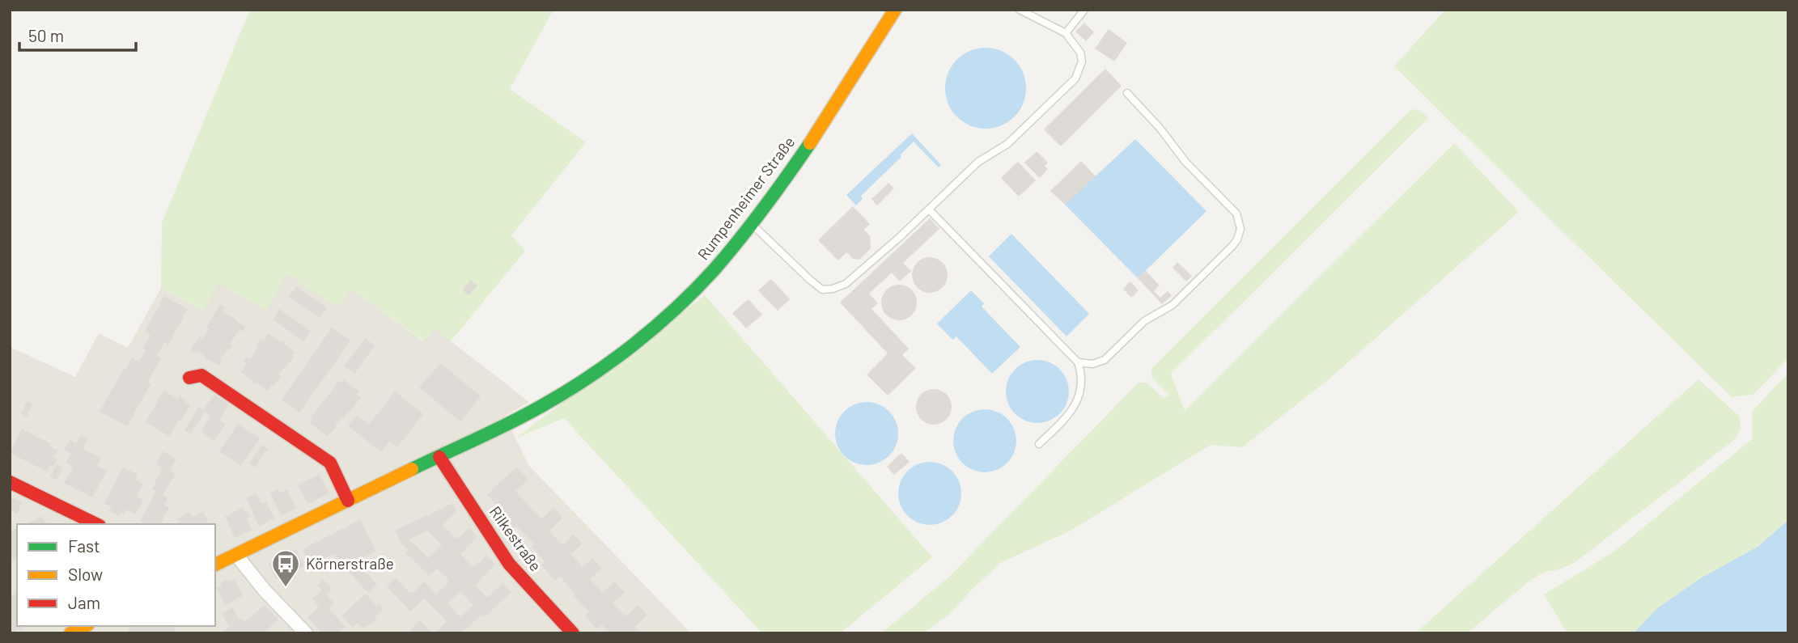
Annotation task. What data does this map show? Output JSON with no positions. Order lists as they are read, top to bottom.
{
  "streets": {
    "street": ["Rumpenheimer Straße", "Rilkestraße"]
  },
  "crossings": [
    ["Rumpenheimer Straße", "Rilkestraße"]
  ],
  "places": {
    "bus stop": ["Körnerstraße"]
  },
  "legend": ["Fast", "Slow", "Jam"],
  "scale_bar": "50 m"
}
